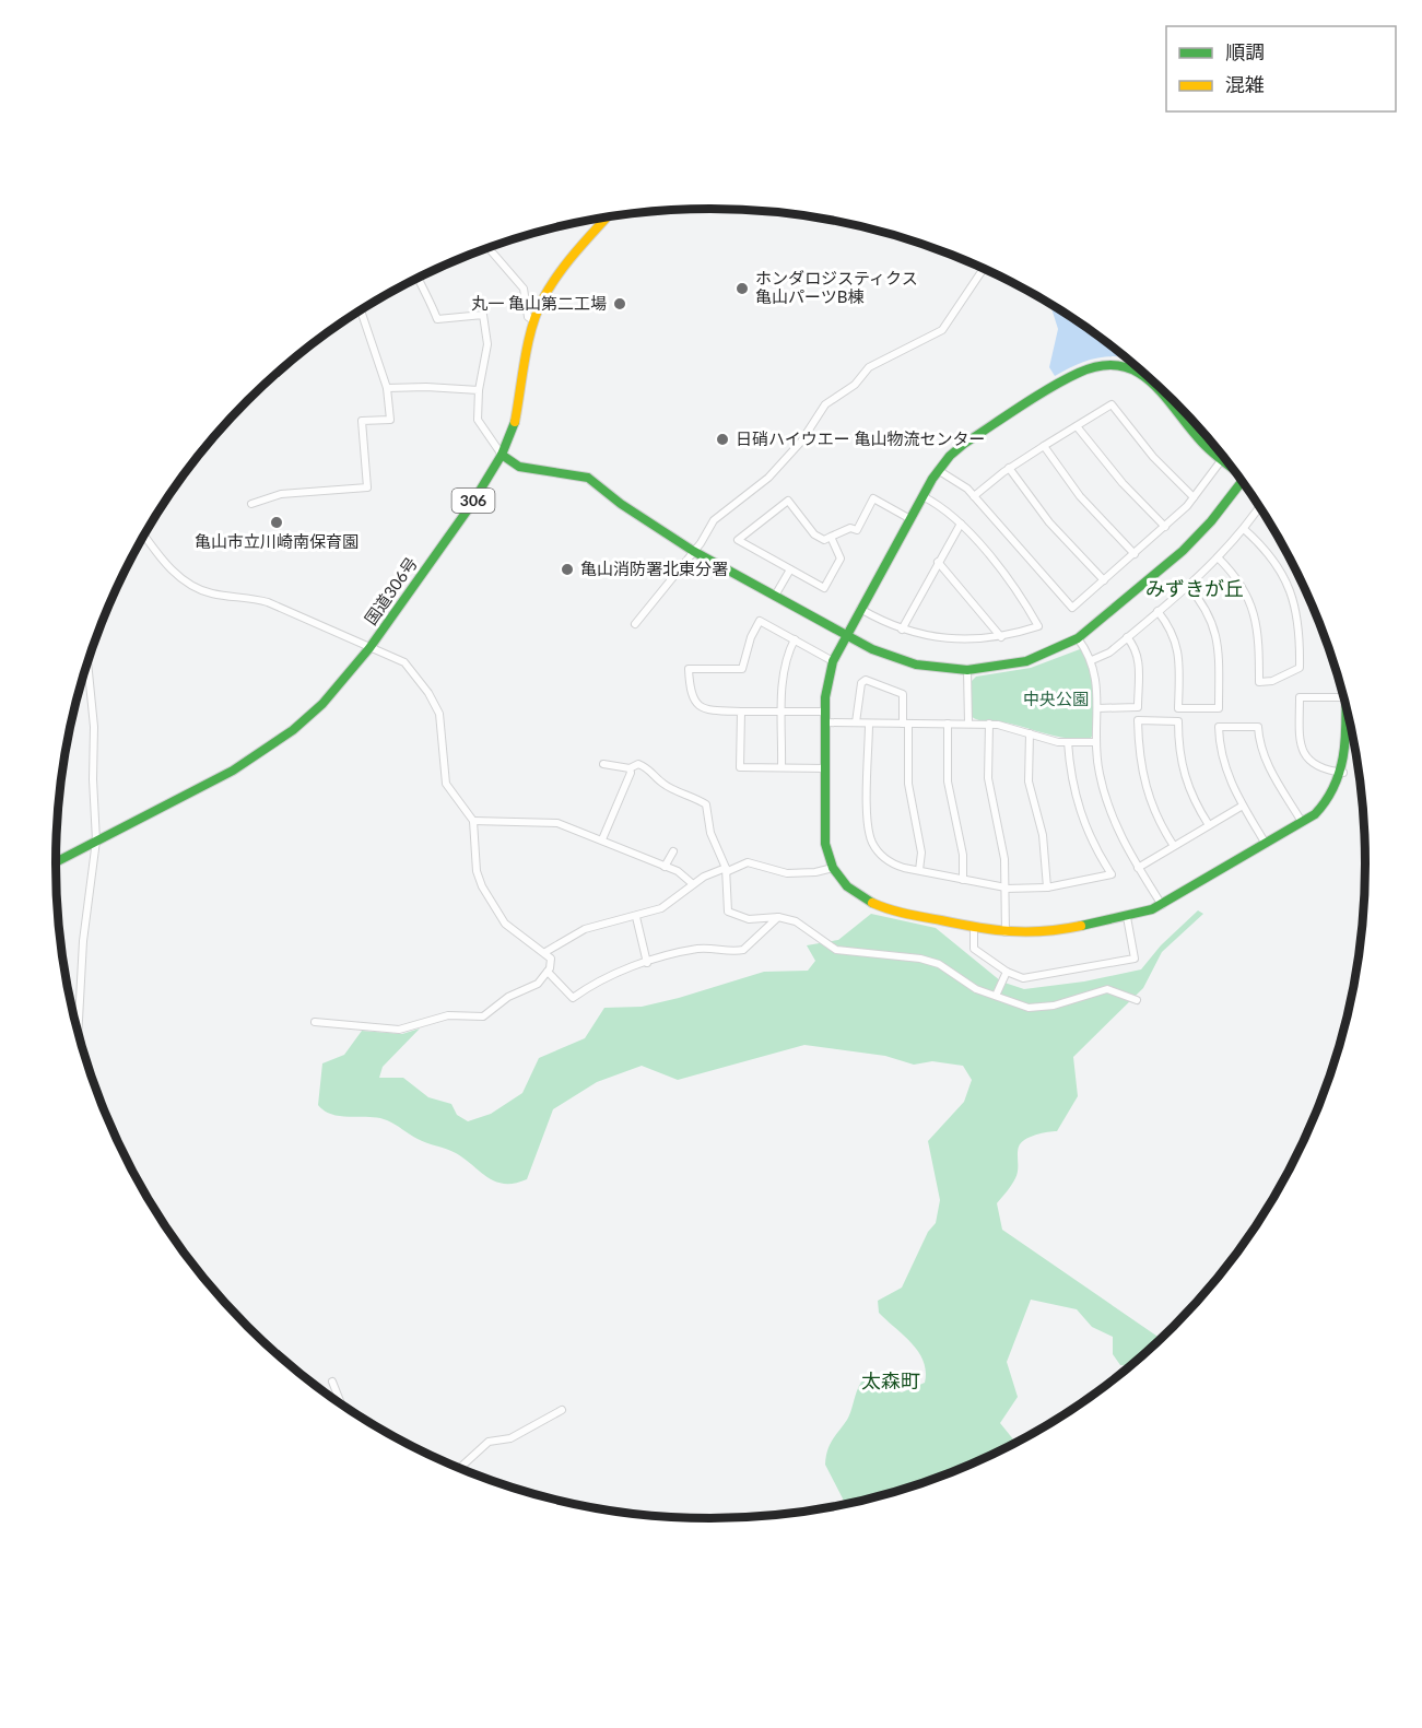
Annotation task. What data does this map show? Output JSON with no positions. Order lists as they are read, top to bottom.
{
  "streets": {
    "main road": ["306", "国道306号"]
  },
  "districts": ["みずきが丘", "太森町"],
  "parks": ["中央公園"],
  "places": [
    "ホンダロジスティクス 亀山パーツB棟",
    "丸一 亀山第二工場",
    "日硝ハイウエー 亀山物流センター",
    "亀山市立川崎南保育園",
    "亀山消防署北東分署"
  ],
  "legend": ["順調", "混雑"]
}
